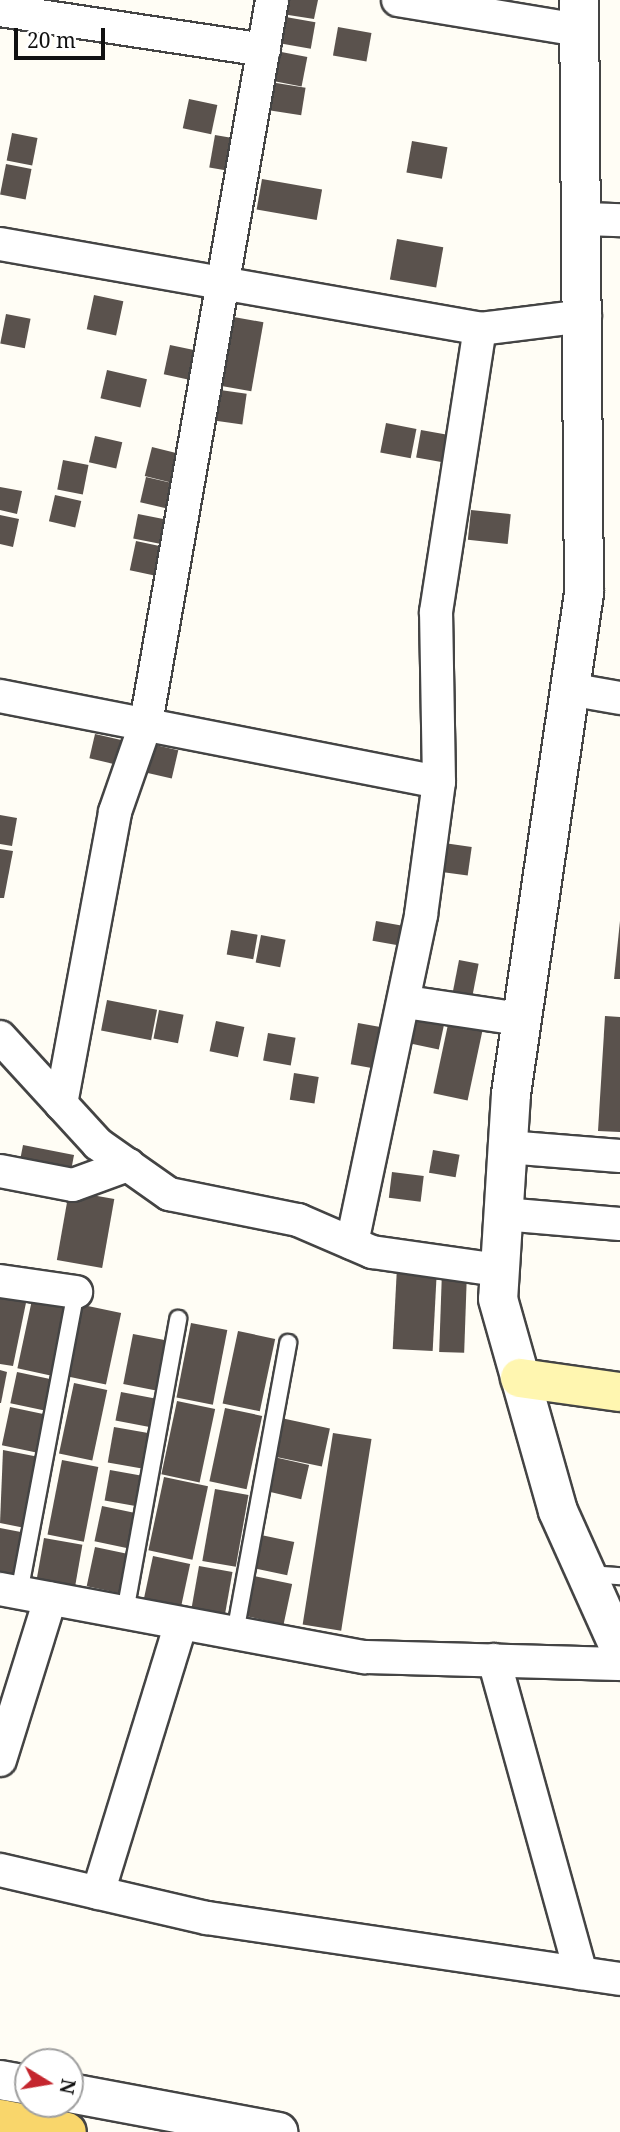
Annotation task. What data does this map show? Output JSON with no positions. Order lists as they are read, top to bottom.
{
  "scale_bar": "20 m",
  "north": "right"
}
